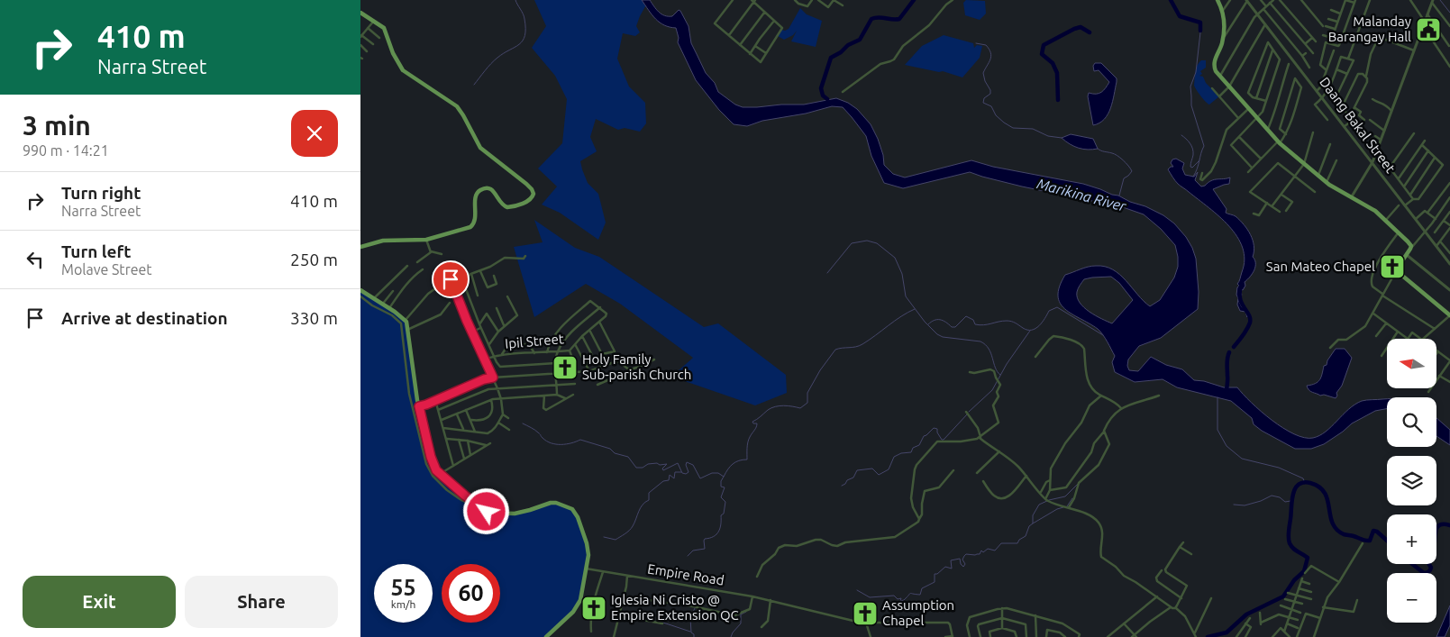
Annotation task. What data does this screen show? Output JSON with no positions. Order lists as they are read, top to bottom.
{
  "streets": {
    "street": ["Daang Bakal Street", "Ipil Street", "Empire Road"]
  },
  "water": ["Marikina River"],
  "places": {
    "public building": ["Malanday Barangay Hall"],
    "church": [
      "San Mateo Chapel",
      "Holy Family Sub-parish Church",
      "Iglesia Ni Cristo @ Empire Extension QC",
      "Assumption Chapel"
    ]
  },
  "north": "left",
  "page": {
    "turn": ["410 m", "Narra Street"],
    "heading": ["3 min", "990 m · 14:21"],
    "list": [
      {
        "name": "Turn right",
        "note": "Narra Street",
        "value": "410 m"
      },
      {
        "name": "Turn left",
        "note": "Molave Street",
        "value": "250 m"
      },
      {
        "name": "Arrive at destination",
        "value": "330 m"
      }
    ],
    "map_buttons": ["+", "−"],
    "speed": "55 km/h",
    "limit": "60",
    "buttons": ["Exit", "Share"]
  }
}
